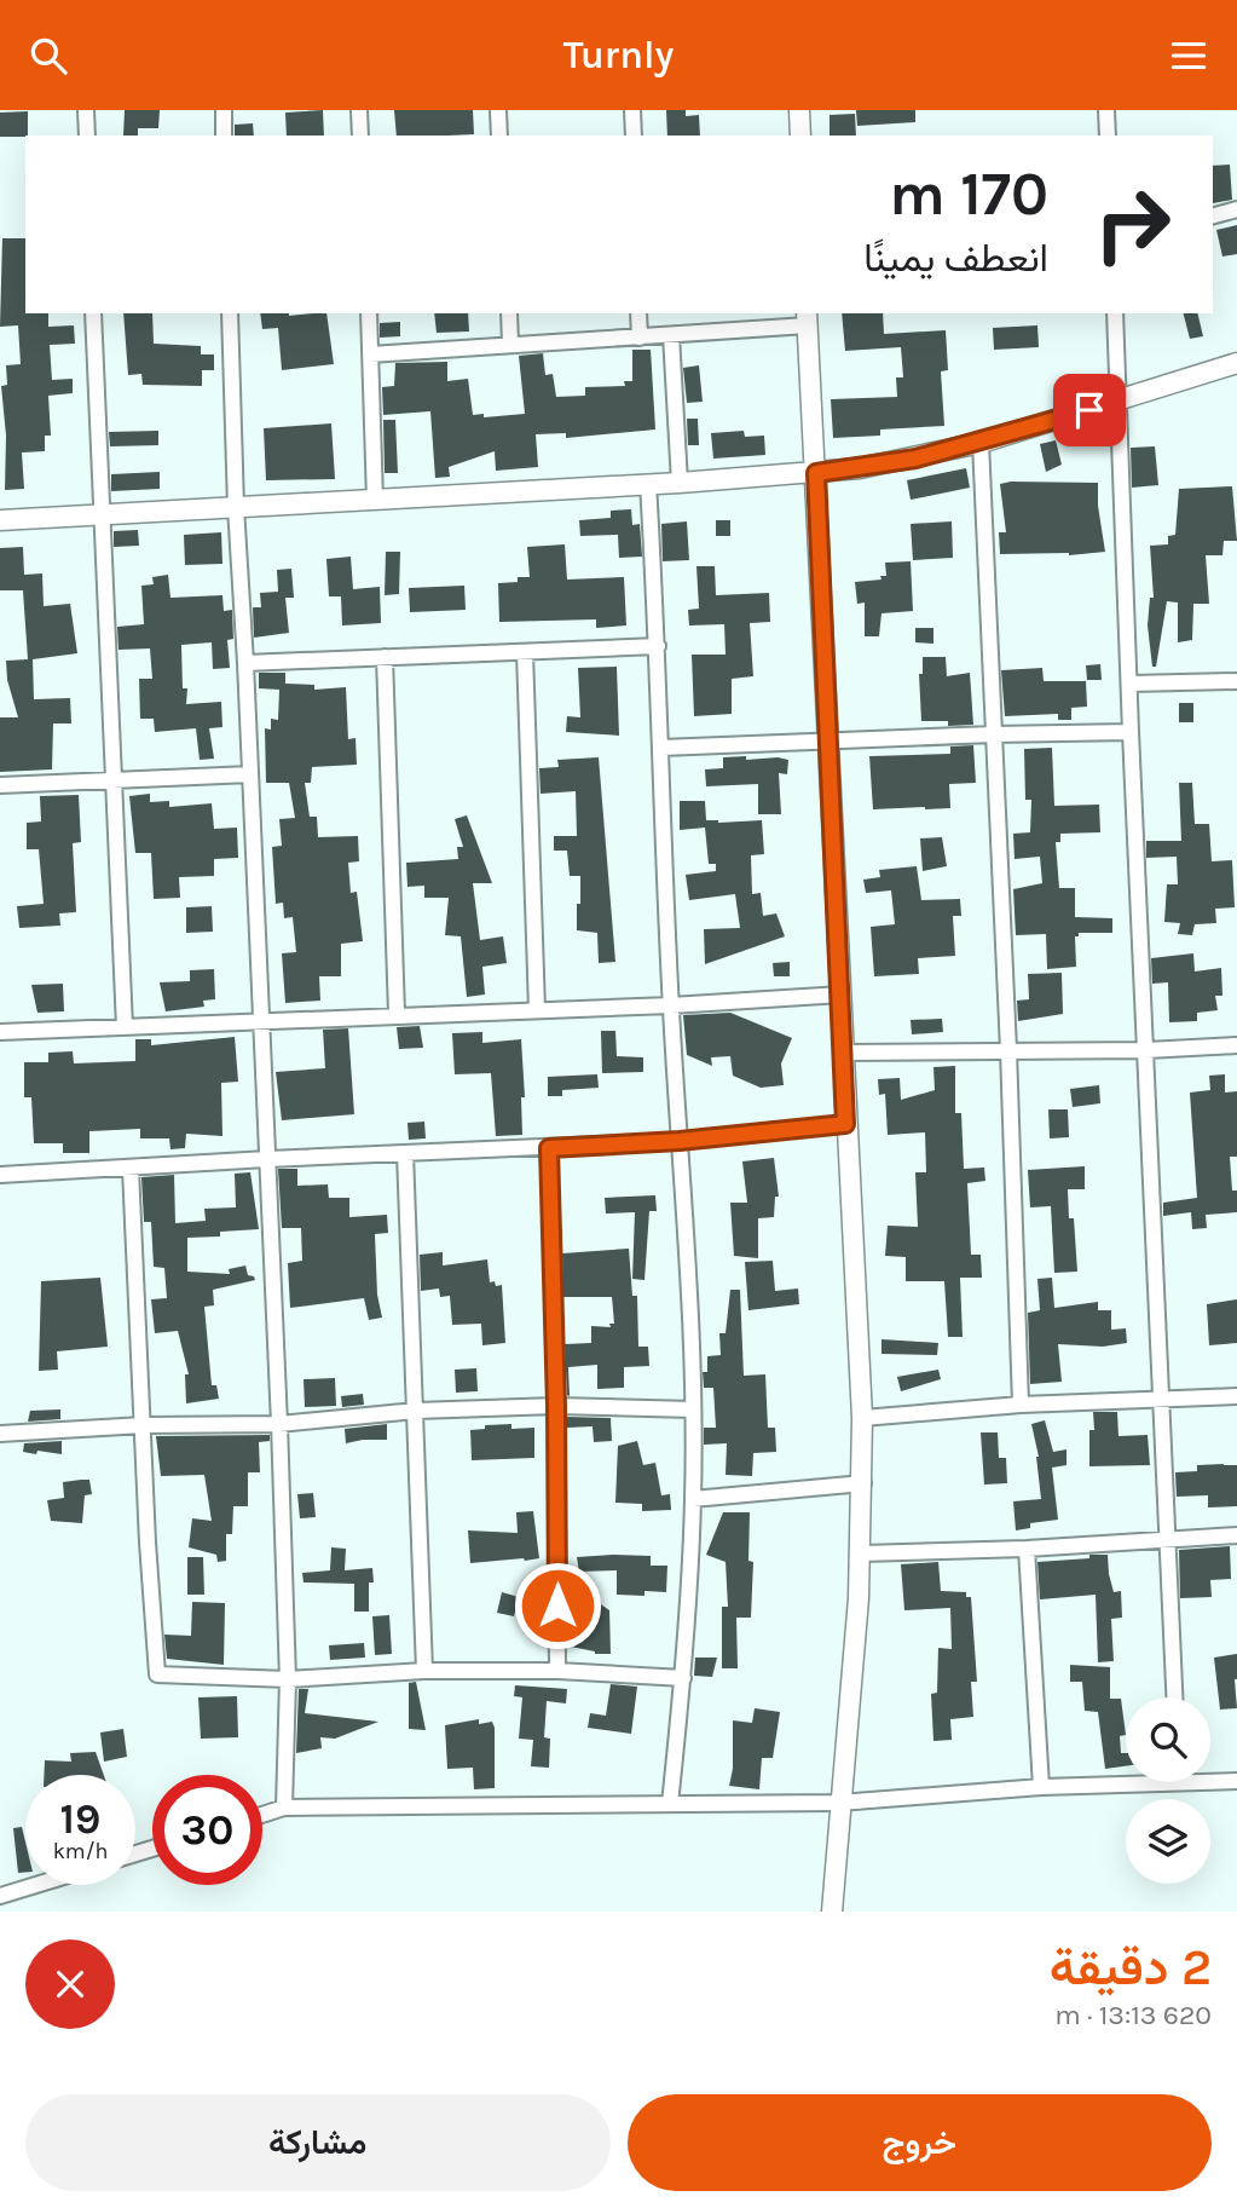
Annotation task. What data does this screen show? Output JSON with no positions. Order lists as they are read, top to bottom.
{
  "page": {
    "header": "Turnly",
    "turn": ["170 m", "انعطف يمينًا"],
    "speed": "19 km/h",
    "limit": "30",
    "heading": ["2 دقيقة", "620 m · 13:13"],
    "buttons": ["خروج", "مشاركة"]
  }
}
